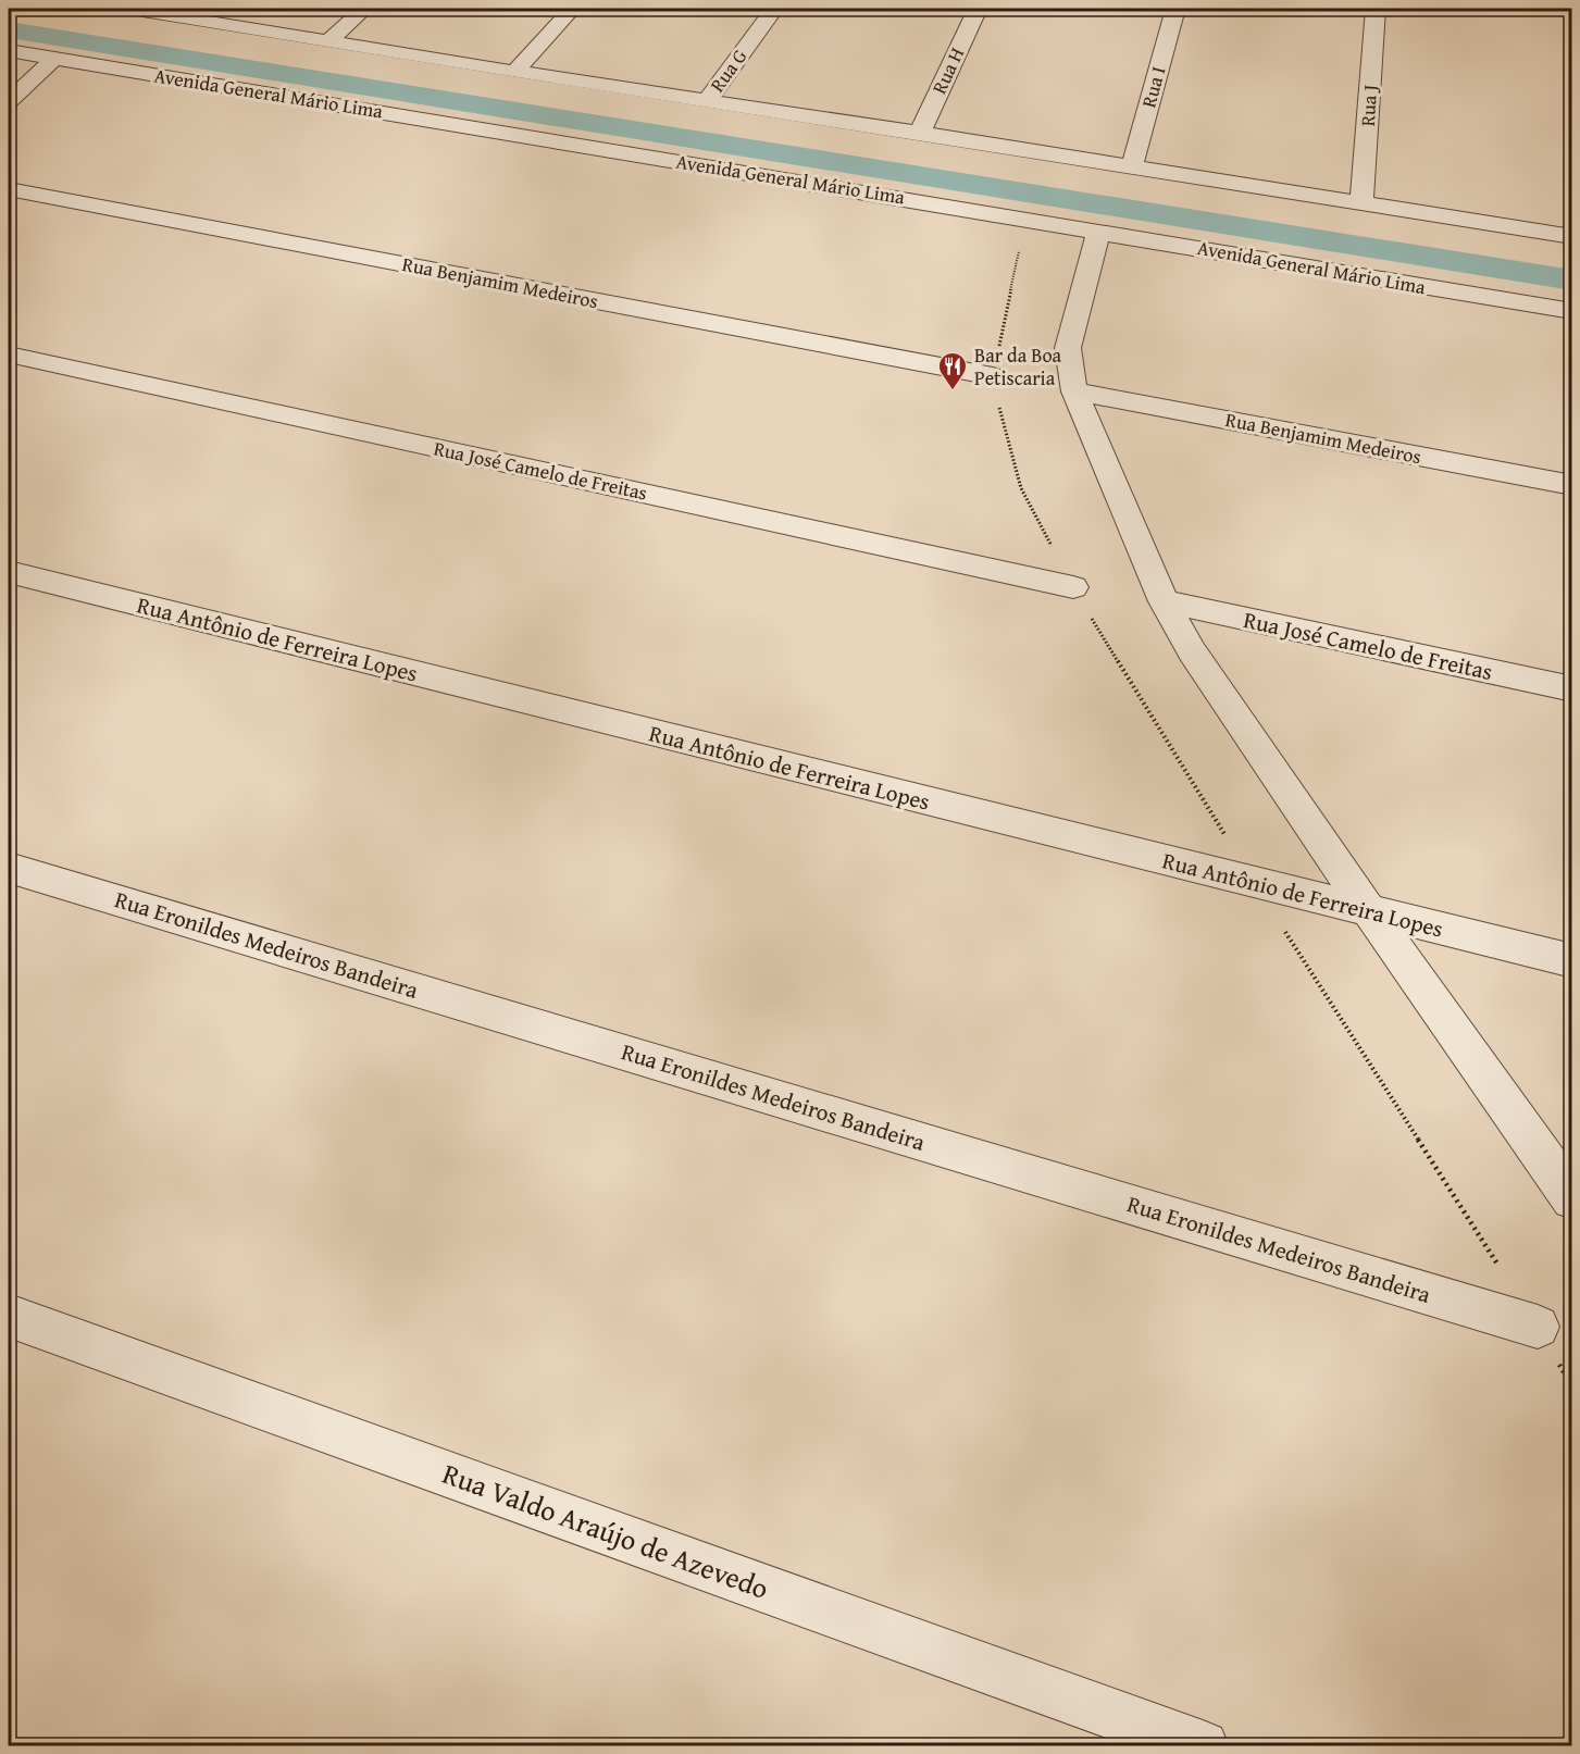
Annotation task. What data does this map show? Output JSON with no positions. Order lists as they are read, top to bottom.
{
  "streets": {
    "street": [
      "Rua G",
      "Rua H",
      "Rua I",
      "Avenida General Mário Lima",
      "Rua J",
      "Rua Benjamim Medeiros",
      "Rua José Camelo de Freitas",
      "Rua Antônio de Ferreira Lopes",
      "Rua Eronildes Medeiros Bandeira",
      "Rua Valdo Araújo de Azevedo"
    ]
  },
  "places": {
    "restaurant": ["Bar da Boa Petiscaria"]
  }
}
